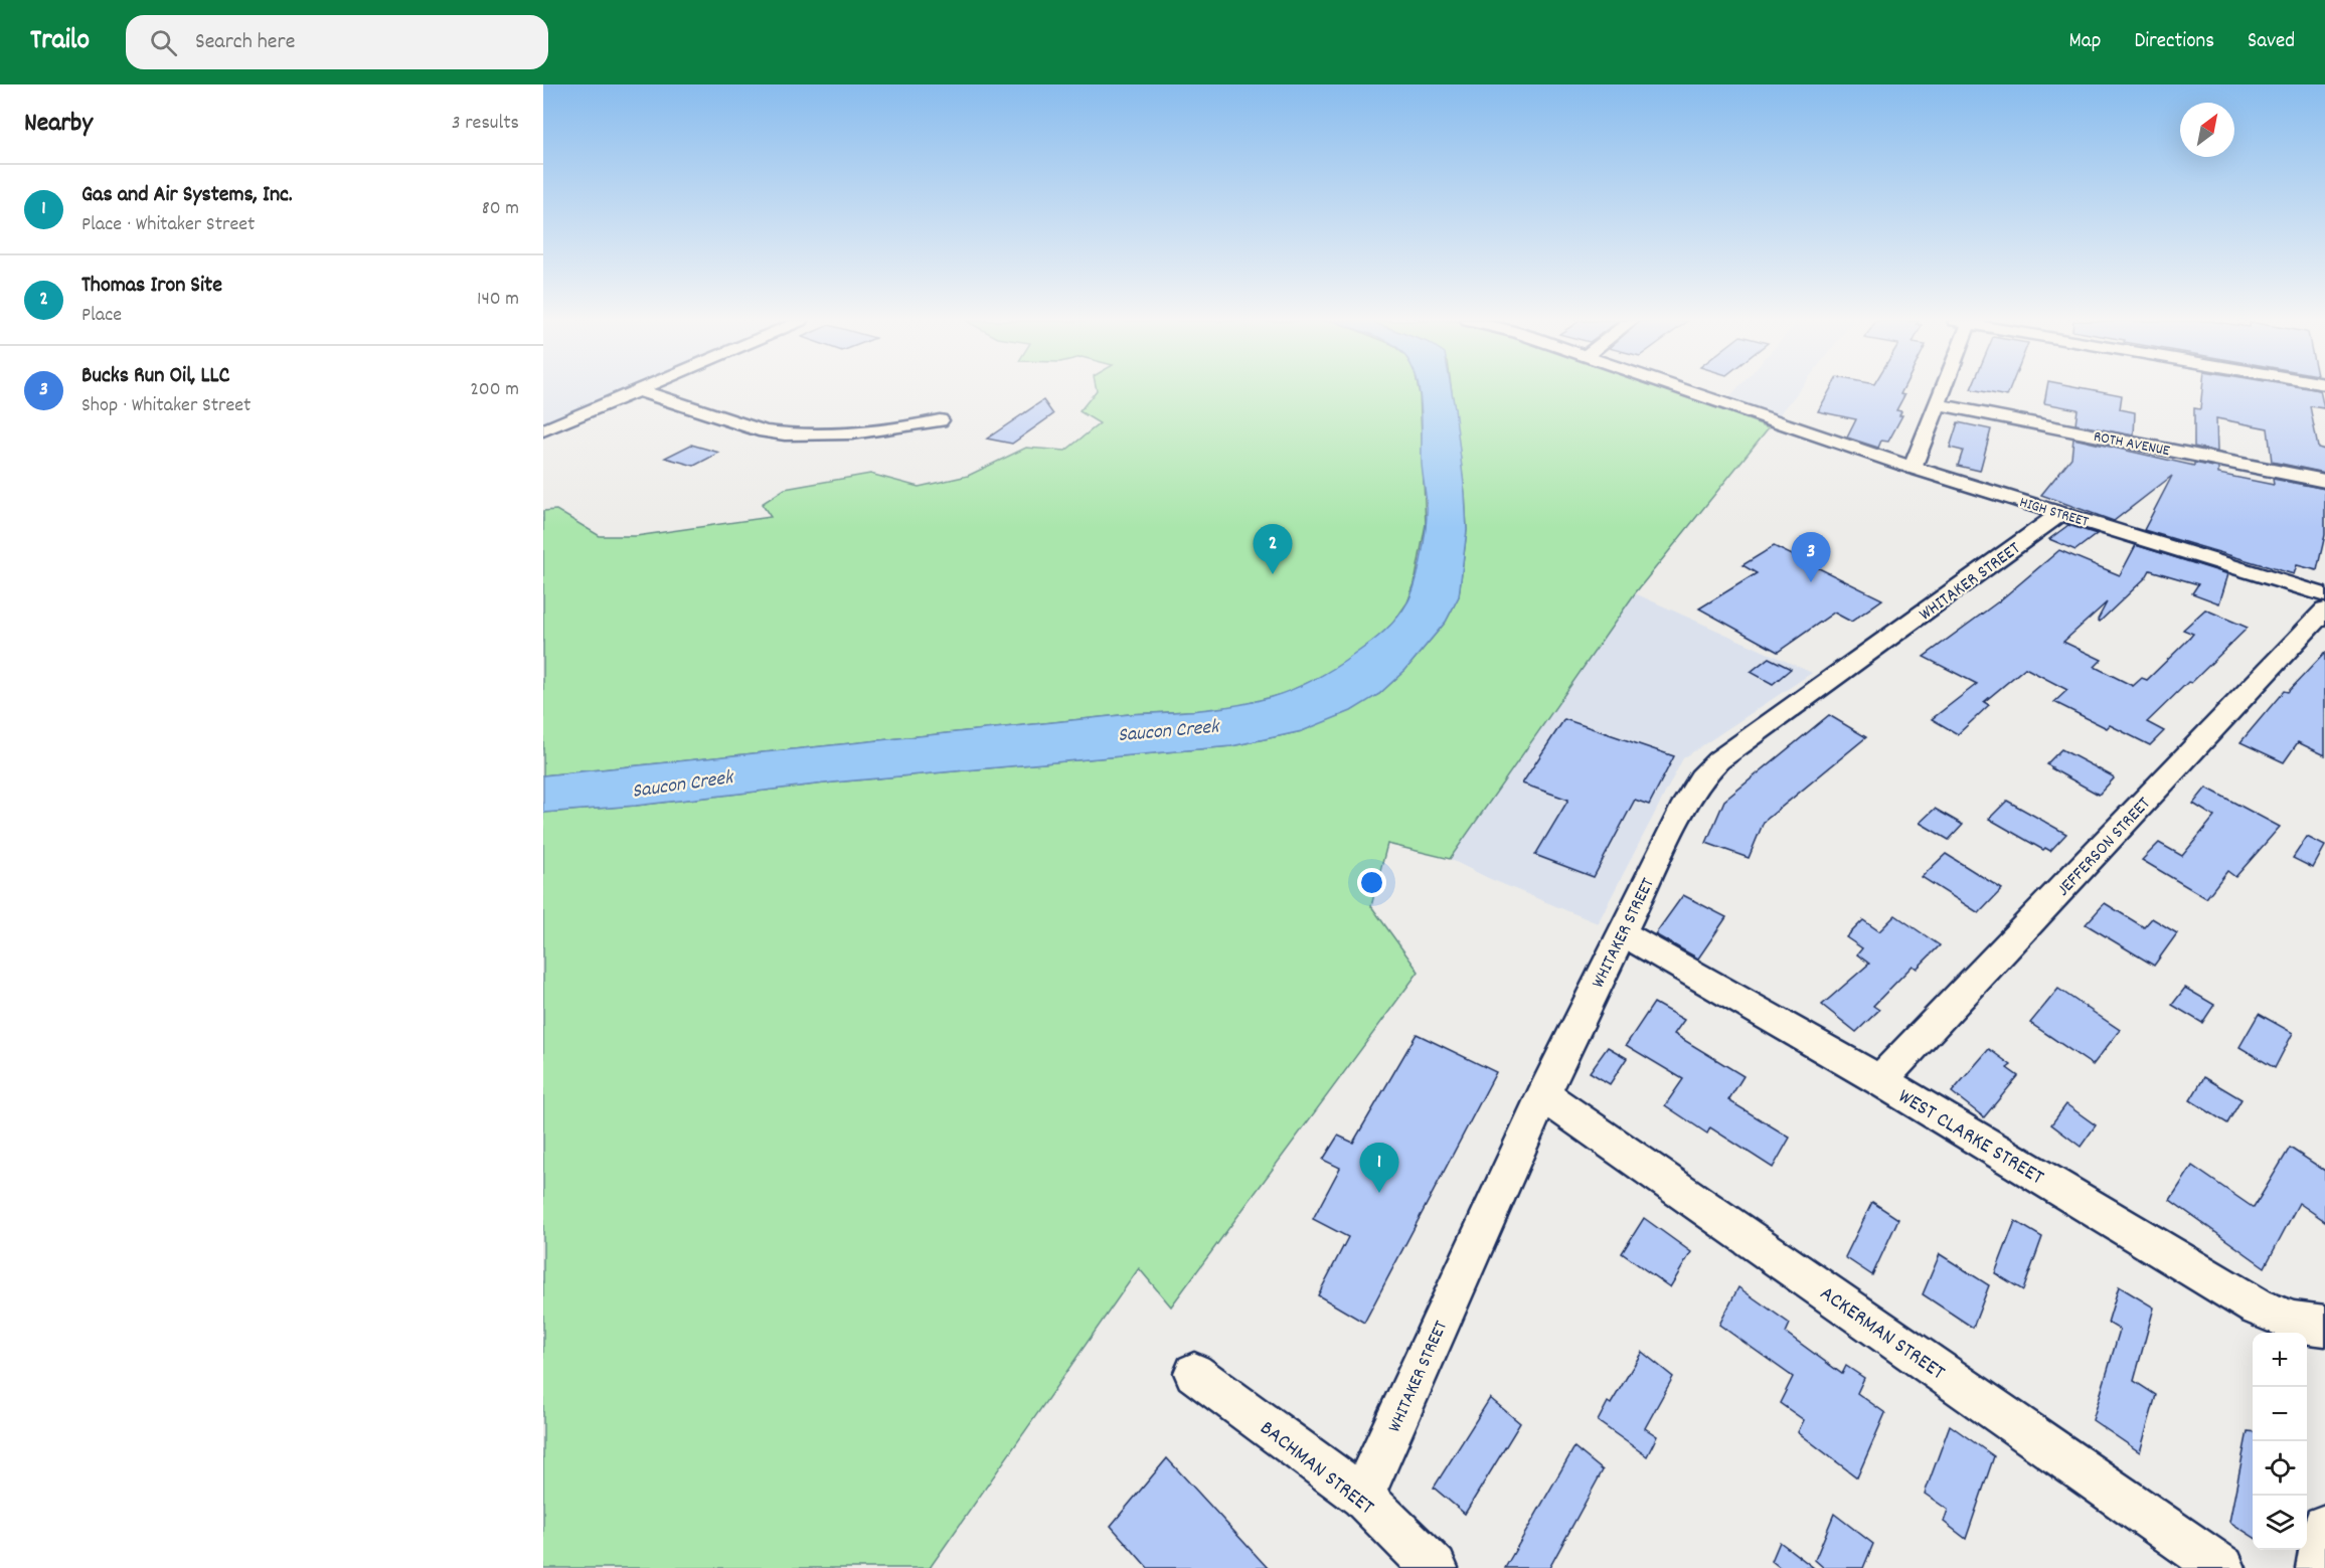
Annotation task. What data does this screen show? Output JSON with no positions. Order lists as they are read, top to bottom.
{
  "streets": {
    "street": [
      "ROTH AVENUE",
      "HIGH STREET",
      "WHITAKER STREET",
      "JEFFERSON STREET",
      "WEST CLARKE STREET",
      "ACKERMAN STREET",
      "BACHMAN STREET"
    ]
  },
  "crossings": [
    ["HIGH STREET", "WHITAKER STREET"],
    ["WHITAKER STREET", "WEST CLARKE STREET"],
    ["WHITAKER STREET", "ACKERMAN STREET"],
    ["WHITAKER STREET", "BACHMAN STREET"],
    ["JEFFERSON STREET", "WEST CLARKE STREET"]
  ],
  "water": ["Saucon Creek"],
  "north": "top right",
  "page": {
    "header": "Trailo",
    "search": "Search here",
    "nav": ["Map", "Directions", "Saved"],
    "heading": ["Nearby", "3 results"],
    "list": [
      {
        "mark": "1",
        "name": "Gas and Air Systems, Inc.",
        "note": "Place · Whitaker Street",
        "value": "80 m"
      },
      {
        "mark": "2",
        "name": "Thomas Iron Site",
        "note": "Place",
        "value": "140 m"
      },
      {
        "mark": "3",
        "name": "Bucks Run Oil, LLC",
        "note": "Shop · Whitaker Street",
        "value": "200 m"
      }
    ],
    "pins": ["2", "3", "1"],
    "map_buttons": ["+", "−"]
  }
}
